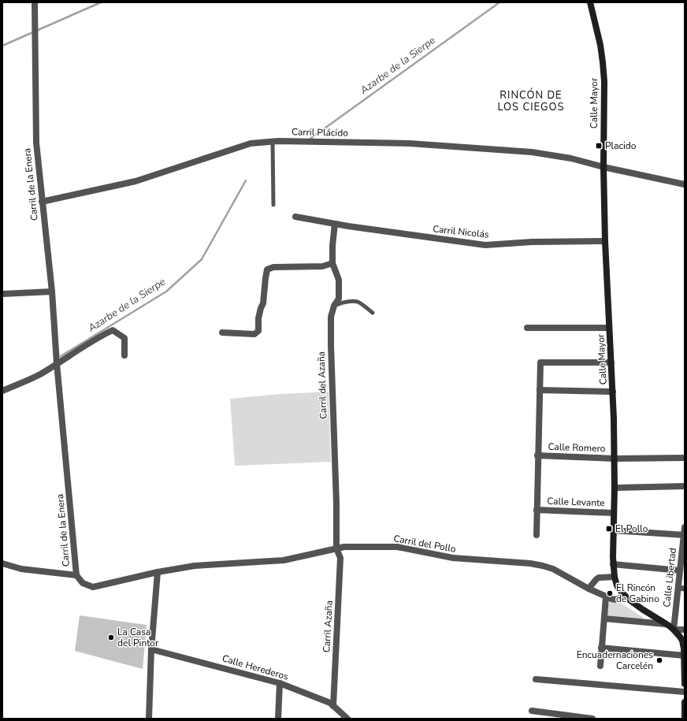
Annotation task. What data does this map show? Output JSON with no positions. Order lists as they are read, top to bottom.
{
  "streets": {
    "main road": ["Calle Mayor"],
    "street": [
      "Carril Plácido",
      "Carril de la Enera",
      "Carril Nicolás",
      "Carril del Azaña",
      "Calle Romero",
      "Calle Levante",
      "Carril del Pollo",
      "Calle Libertad",
      "Carril Azaña",
      "Calle Herederos"
    ]
  },
  "crossings": [
    ["Calle Mayor", "Carril Plácido"],
    ["Calle Mayor", "Carril Nicolás"],
    ["Calle Mayor", "Calle Romero"],
    ["Calle Mayor", "Calle Levante"],
    ["Calle Mayor", "Carril del Pollo"],
    ["Calle Mayor", "Calle Libertad"],
    ["Carril Plácido", "Carril de la Enera"],
    ["Carril de la Enera", "Carril del Pollo"],
    ["Carril Nicolás", "Carril del Azaña"],
    ["Carril del Azaña", "Carril del Pollo"],
    ["Carril del Azaña", "Carril Azaña"],
    ["Carril del Pollo", "Carril Azaña"],
    ["Carril Azaña", "Calle Herederos"]
  ],
  "districts": ["RINCÓN DE LOS CIEGOS"],
  "water": ["Azarbe de la Sierpe"],
  "places": {
    "transit": ["Placido", "El Pollo"],
    "other": ["El Rincón de Gabino", "La Casa del Pintor", "Encuadernaciones Carcelén"]
  }
}
